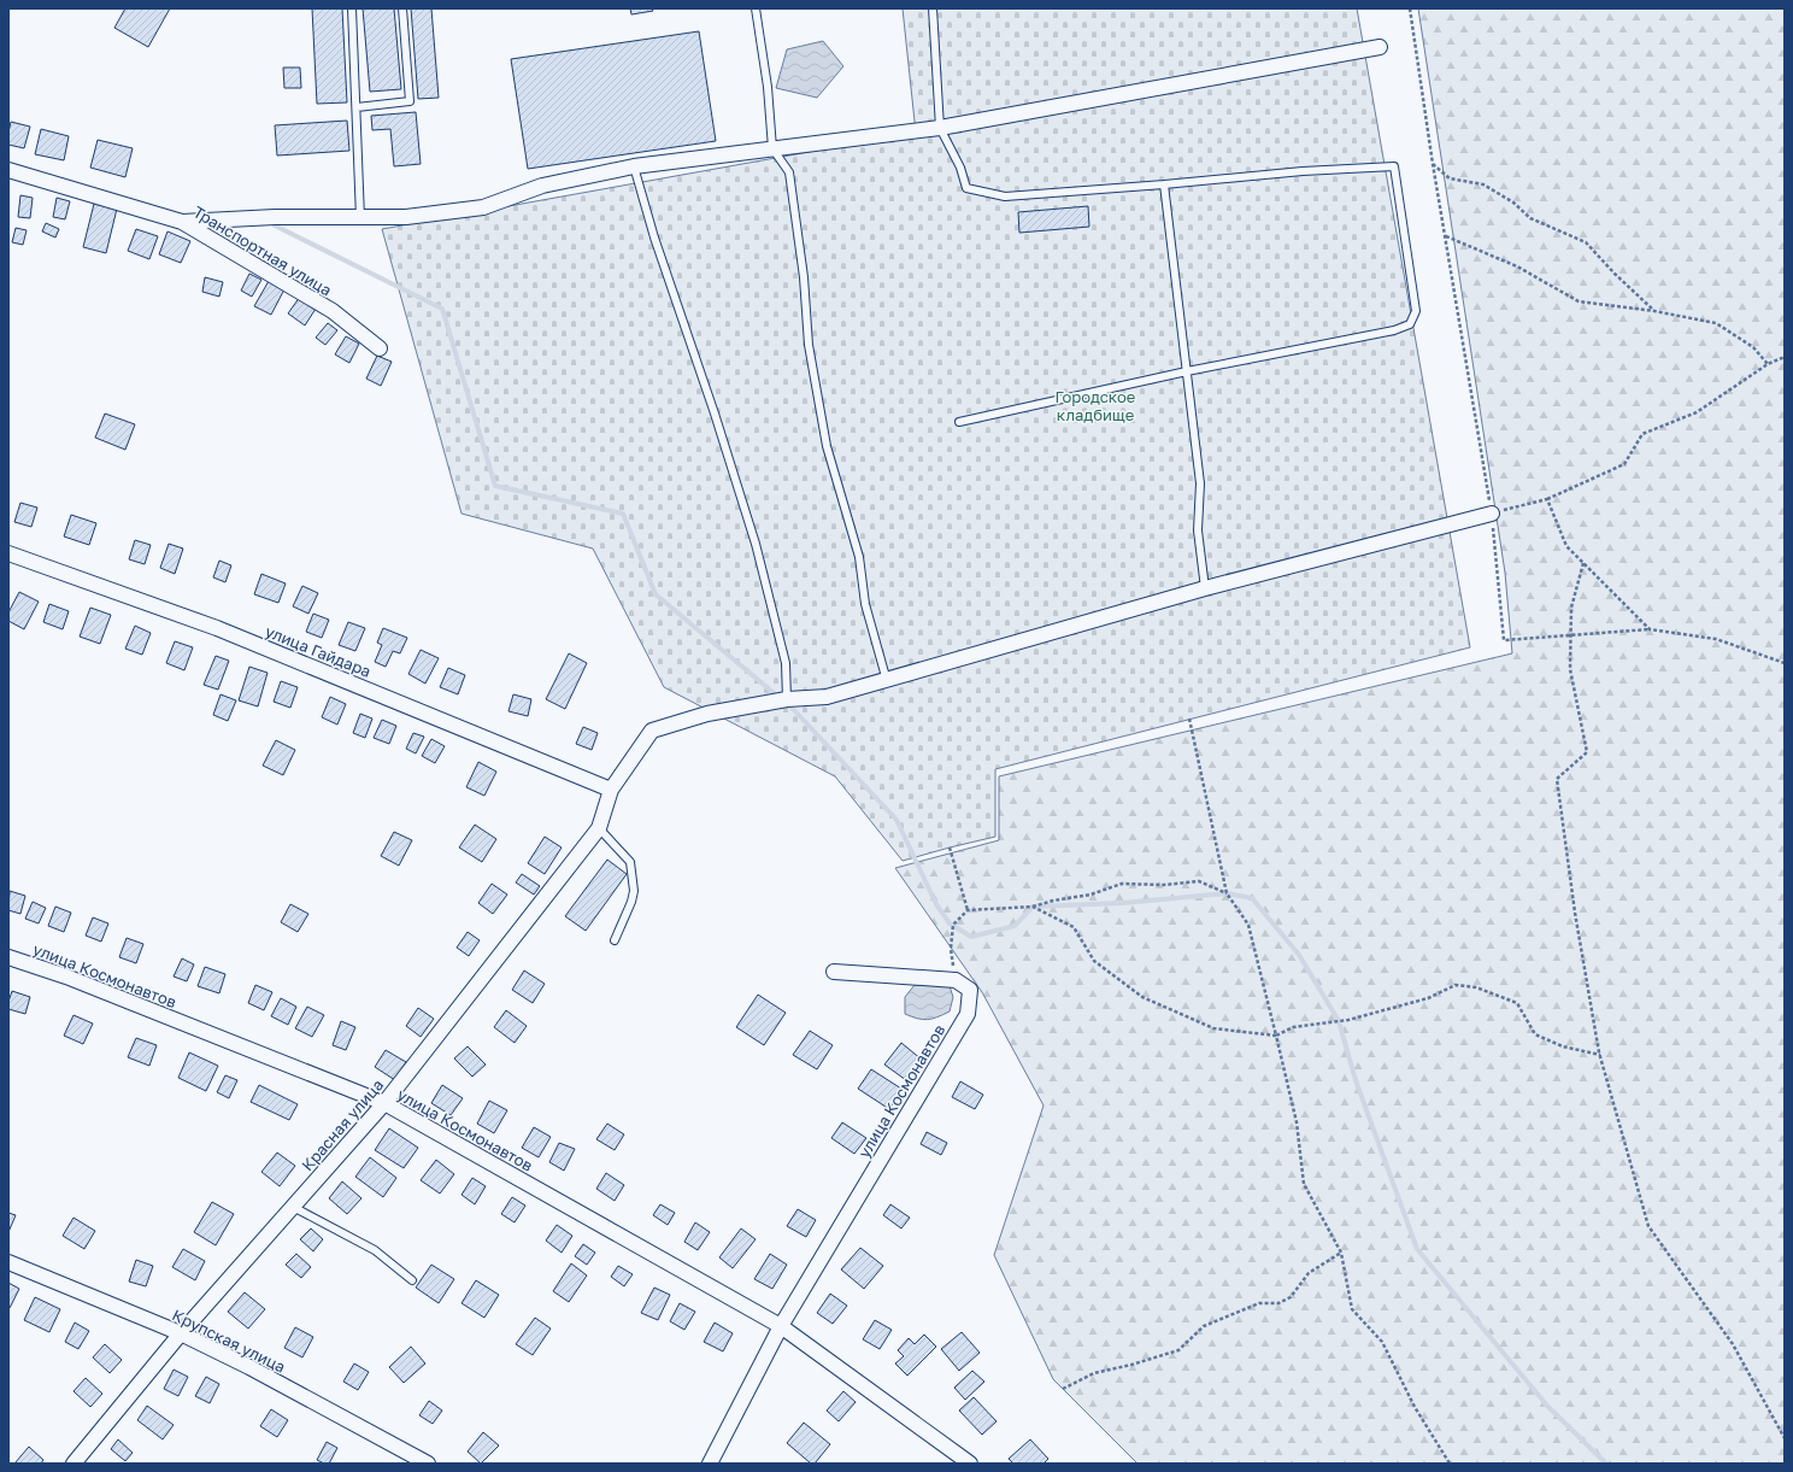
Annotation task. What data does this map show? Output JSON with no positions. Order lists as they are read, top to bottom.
{
  "streets": {
    "street": [
      "Транспортная улица",
      "улица Гайдара",
      "улица Космонавтов",
      "Красная улица",
      "Крупская улица"
    ]
  },
  "crossings": [
    ["улица Гайдара", "Красная улица"],
    ["улица Космонавтов", "Красная улица"],
    ["Красная улица", "Крупская улица"]
  ],
  "parks": ["Городское кладбище"]
}
